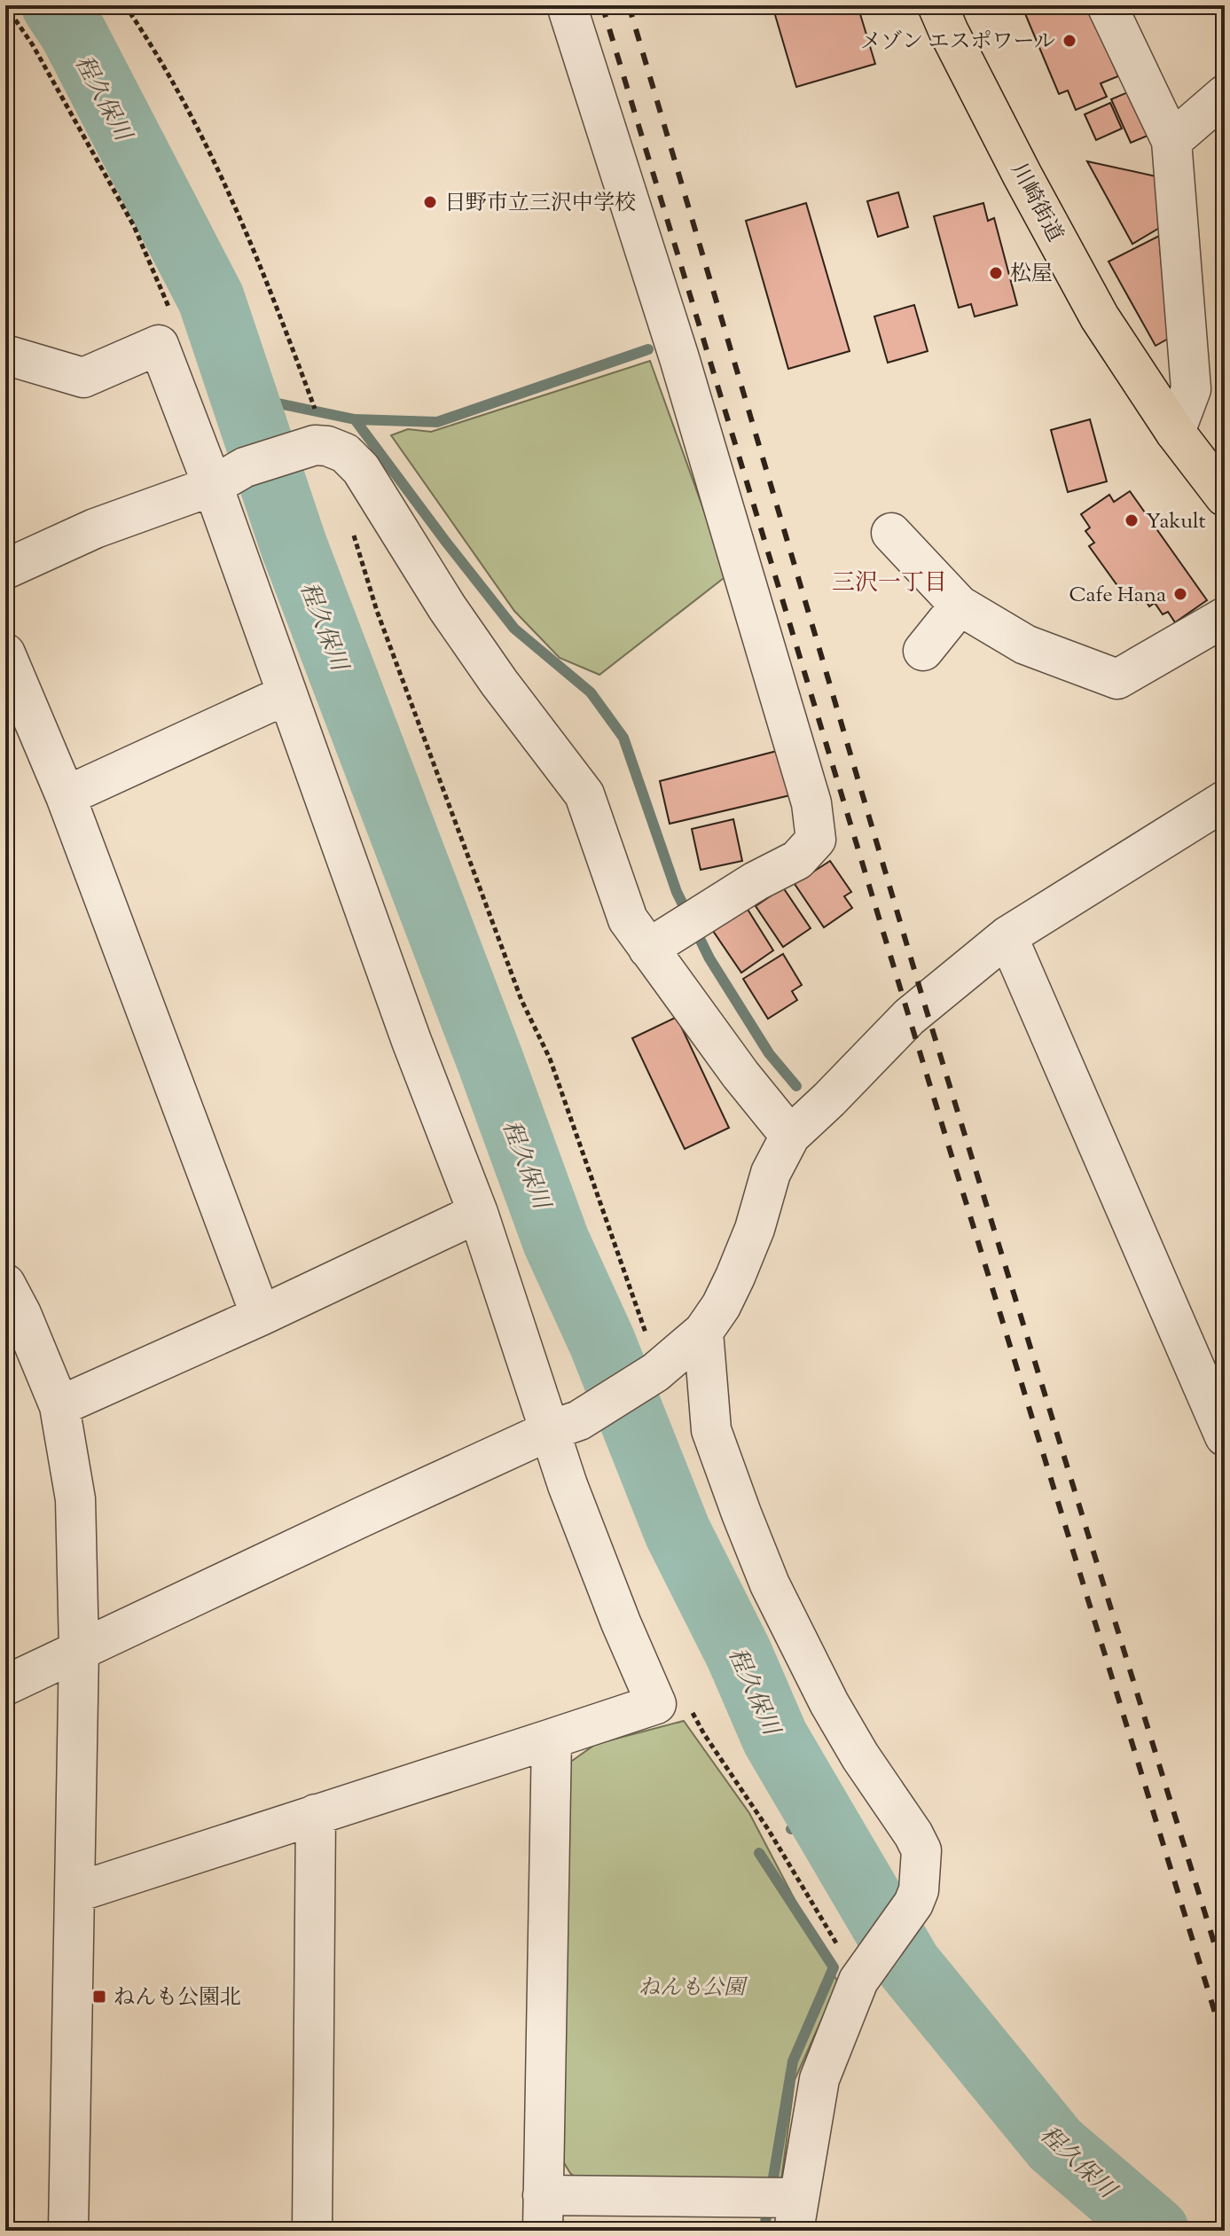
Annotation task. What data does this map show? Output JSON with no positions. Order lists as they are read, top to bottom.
{
  "streets": {
    "main road": ["川崎街道"]
  },
  "districts": ["三沢一丁目"],
  "water": ["程久保川"],
  "parks": ["ねんも公園"],
  "places": {
    "other": [
      "メゾン エスポワール",
      "日野市立三沢中学校",
      "松屋",
      "Yakult",
      "Cafe Hana"
    ],
    "transit": ["ねんも公園北"]
  }
}
